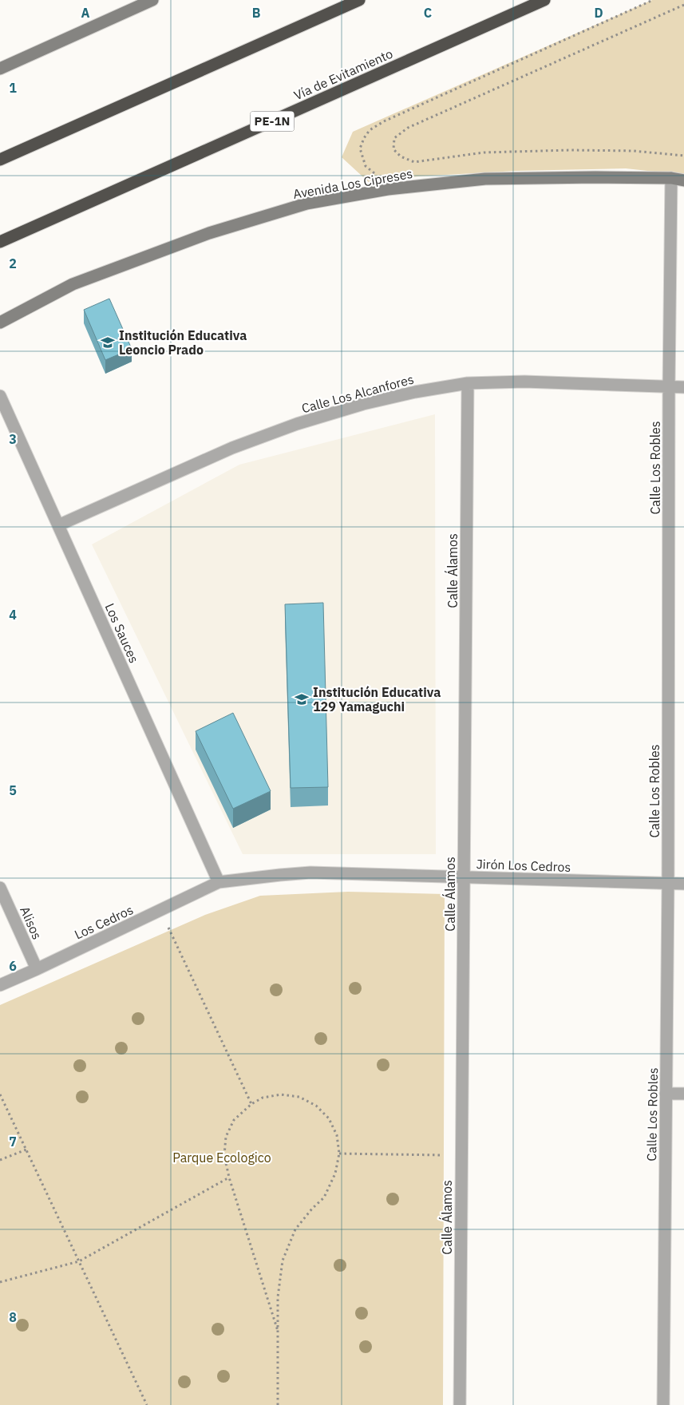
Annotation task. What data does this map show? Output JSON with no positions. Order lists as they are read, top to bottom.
{
  "streets": {
    "highway": ["Vía de Evitamiento", "PE-1N"],
    "street": [
      "Avenida Los Cipreses",
      "Calle Los Alcanfores",
      "Calle Los Robles",
      "Calle Álamos",
      "Los Sauces",
      "Jirón Los Cedros",
      "Los Cedros",
      "Alisos"
    ]
  },
  "crossings": [
    ["Avenida Los Cipreses", "Calle Los Robles"],
    ["Calle Los Alcanfores", "Calle Los Robles"],
    ["Calle Los Alcanfores", "Calle Álamos"],
    ["Calle Los Alcanfores", "Los Sauces"],
    ["Calle Los Robles", "Jirón Los Cedros"],
    ["Calle Álamos", "Jirón Los Cedros"],
    ["Los Sauces", "Jirón Los Cedros"],
    ["Los Sauces", "Los Cedros"],
    ["Jirón Los Cedros", "Los Cedros"],
    ["Los Cedros", "Alisos"]
  ],
  "parks": ["Parque Ecologico"],
  "places": {
    "school or university": ["Institución Educativa Leoncio Prado", "Institución Educativa 129 Yamaguchi"]
  },
  "grid": {
    "columns": [
      "A",
      "B",
      "C",
      "D"
    ],
    "rows": [
      "1",
      "2",
      "3",
      "4",
      "5",
      "6",
      "7",
      "8"
    ]
  }
}
